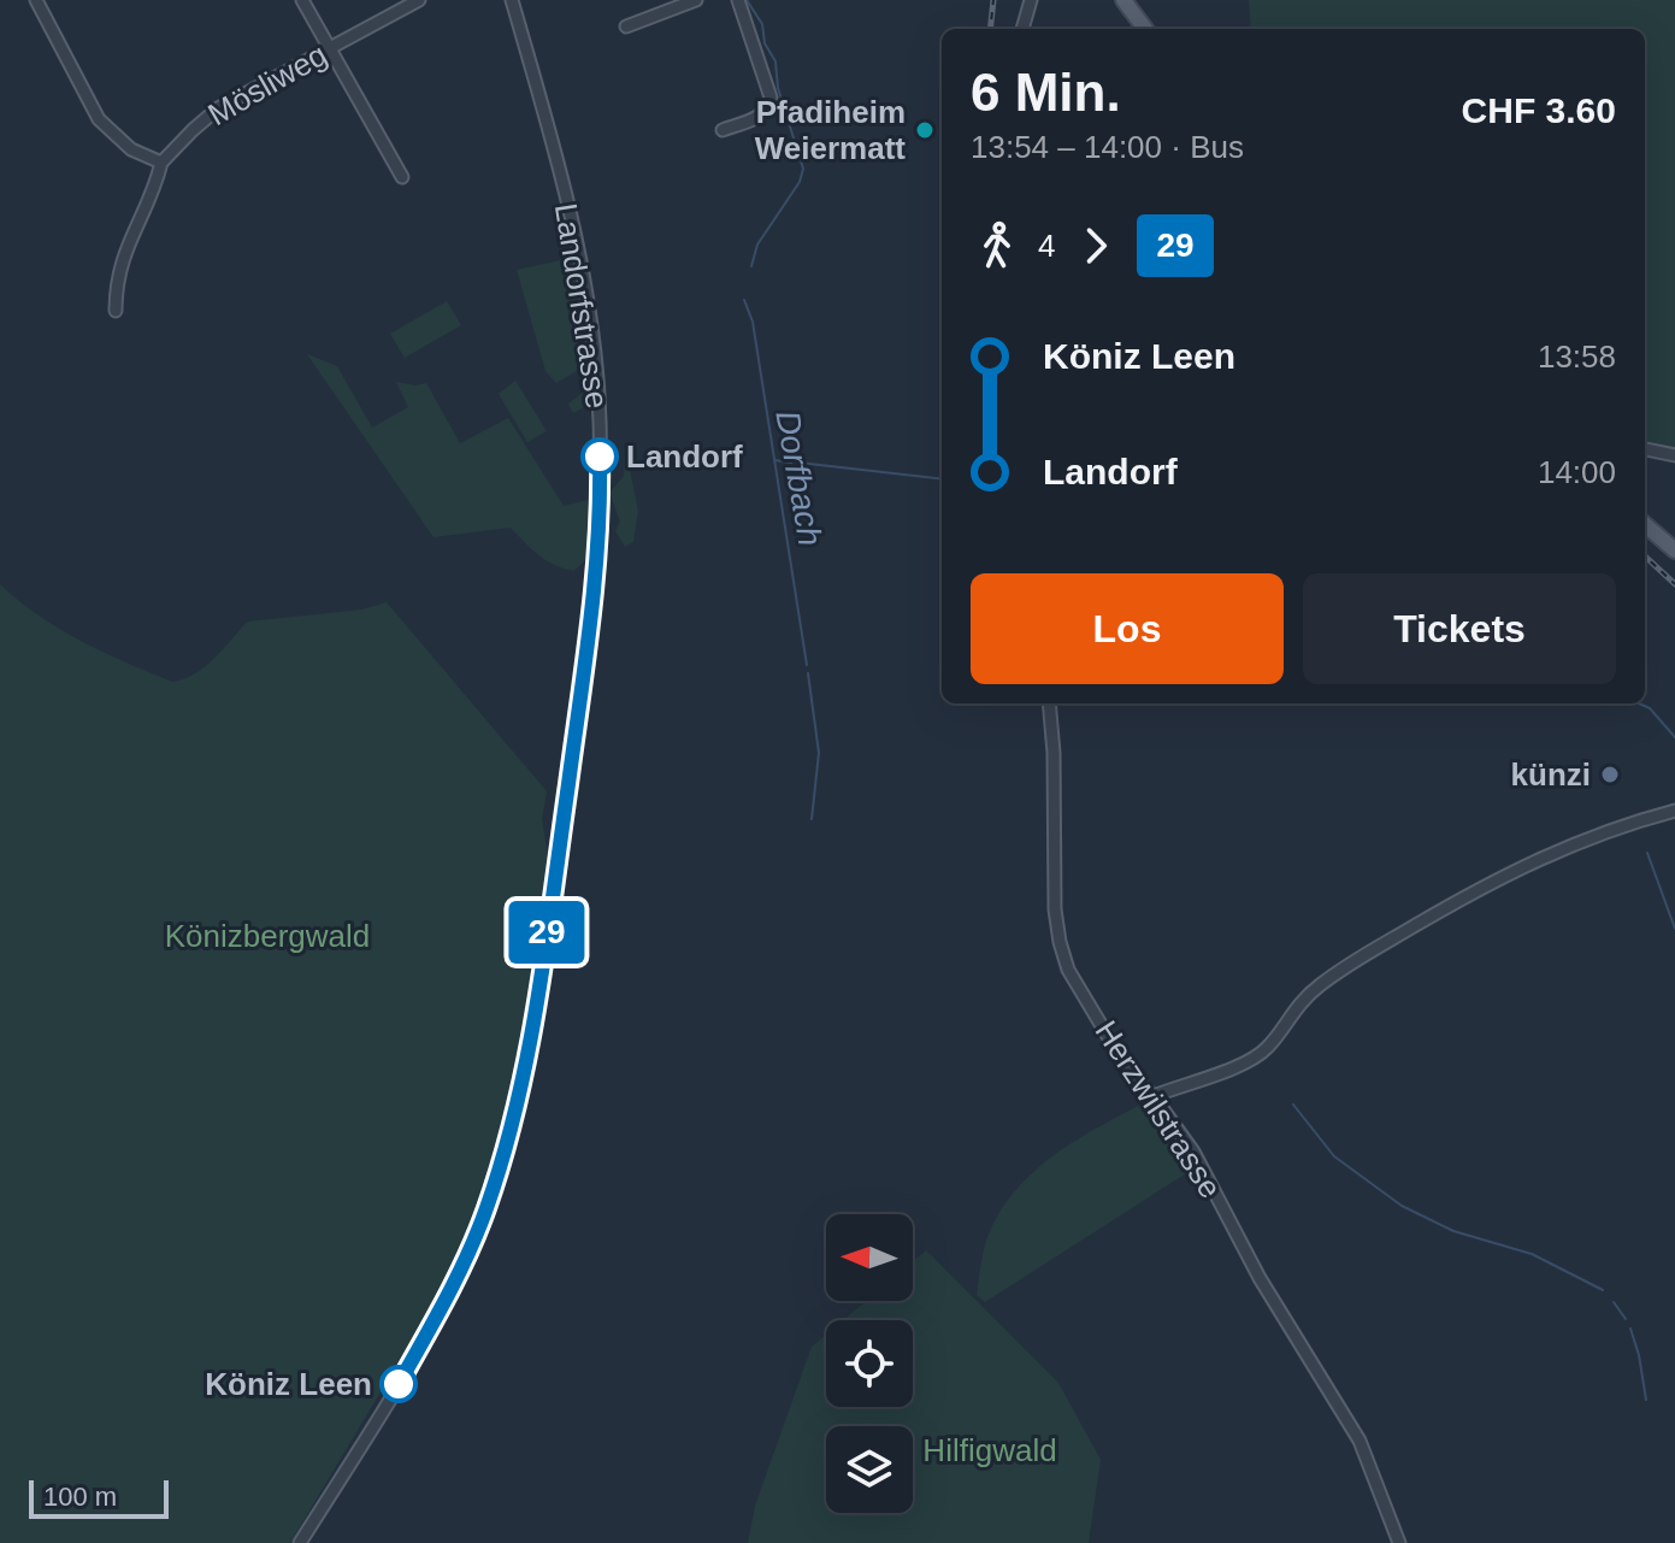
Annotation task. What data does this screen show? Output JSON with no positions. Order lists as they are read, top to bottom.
{
  "streets": {
    "street": ["Mösliweg", "Landorfstrasse", "Herzwilstrasse"]
  },
  "water": ["Dorfbach"],
  "parks": ["Könizbergwald", "Hilfigwald"],
  "places": [
    "Pfadiheim Weiermatt",
    "Landorf",
    "künzi",
    "Köniz Leen"
  ],
  "lines": ["bus line 29"],
  "scale_bar": "100 m",
  "north": "left",
  "page": {
    "on_map": "29",
    "heading": ["6 Min.", "13:54 – 14:00 · Bus", "CHF 3.60"],
    "legs": ["4", "29"],
    "list": [
      {
        "name": "Köniz Leen",
        "value": "13:58"
      },
      {
        "name": "Landorf",
        "value": "14:00"
      }
    ],
    "buttons": ["Los", "Tickets"],
    "scale": "100 m"
  }
}
